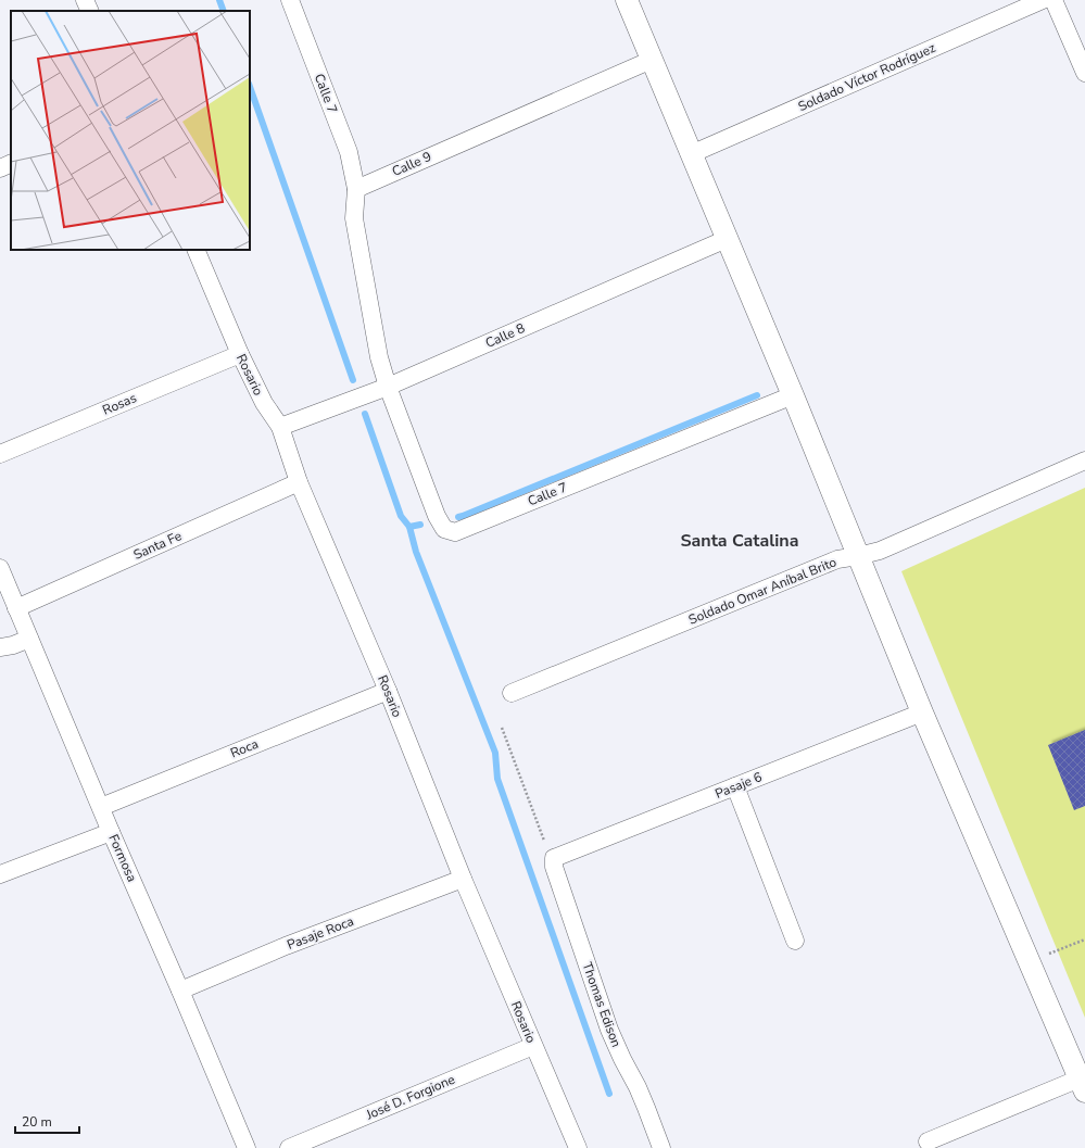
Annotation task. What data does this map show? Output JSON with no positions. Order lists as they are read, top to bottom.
{
  "streets": {
    "street": [
      "Soldado Víctor Rodríguez",
      "Calle 7",
      "Calle 9",
      "Calle 8",
      "Rosario",
      "Rosas",
      "Santa Fe",
      "Soldado Omar Aníbal Brito",
      "Roca",
      "Pasaje 6",
      "Formosa",
      "Pasaje Roca",
      "Thomas Edison",
      "José D. Forgione"
    ]
  },
  "crossings": [
    ["Calle 7", "Calle 9"],
    ["Calle 7", "Calle 8"],
    ["Calle 8", "Rosario"],
    ["Rosario", "Rosas"],
    ["Rosario", "Santa Fe"],
    ["Rosario", "Roca"],
    ["Rosario", "Pasaje Roca"],
    ["Rosario", "José D. Forgione"],
    ["Santa Fe", "Formosa"],
    ["Roca", "Formosa"],
    ["Pasaje 6", "Thomas Edison"],
    ["Formosa", "Pasaje Roca"]
  ],
  "districts": ["Santa Catalina"],
  "scale_bar": "20 m"
}
